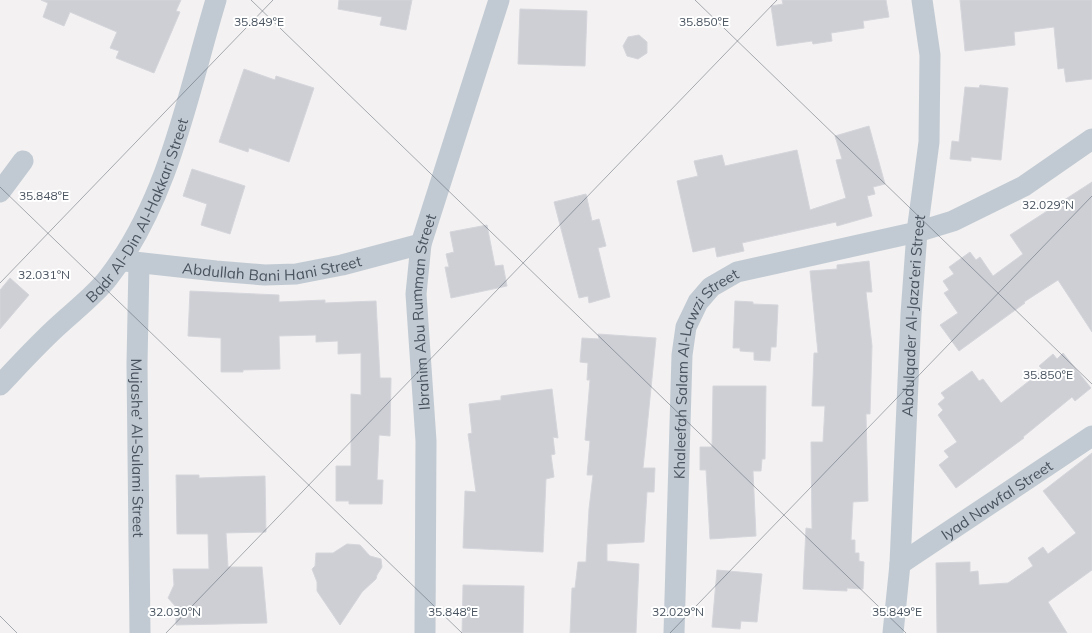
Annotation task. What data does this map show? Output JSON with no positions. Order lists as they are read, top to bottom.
{
  "streets": {
    "street": [
      "Badr Al-Din Al-Hakkari Street",
      "Abdullah Bani Hani Street",
      "Ibrahim Abu Rumman Street",
      "Abdulqader Al-Jaza‘eri Street",
      "Khaleefah Salam Al-Lawzi Street",
      "Mujashe‘ Al-Sulami Street",
      "Iyad Nawfal Street"
    ]
  },
  "crossings": [
    ["Badr Al-Din Al-Hakkari Street", "Abdullah Bani Hani Street"],
    ["Badr Al-Din Al-Hakkari Street", "Mujashe‘ Al-Sulami Street"],
    ["Abdullah Bani Hani Street", "Ibrahim Abu Rumman Street"],
    ["Abdullah Bani Hani Street", "Mujashe‘ Al-Sulami Street"],
    ["Abdulqader Al-Jaza‘eri Street", "Khaleefah Salam Al-Lawzi Street"],
    ["Abdulqader Al-Jaza‘eri Street", "Iyad Nawfal Street"]
  ],
  "coordinates": [
    "35.849°E",
    "35.850°E",
    "35.848°E",
    "32.029°N",
    "32.031°N",
    "32.030°N"
  ]
}
